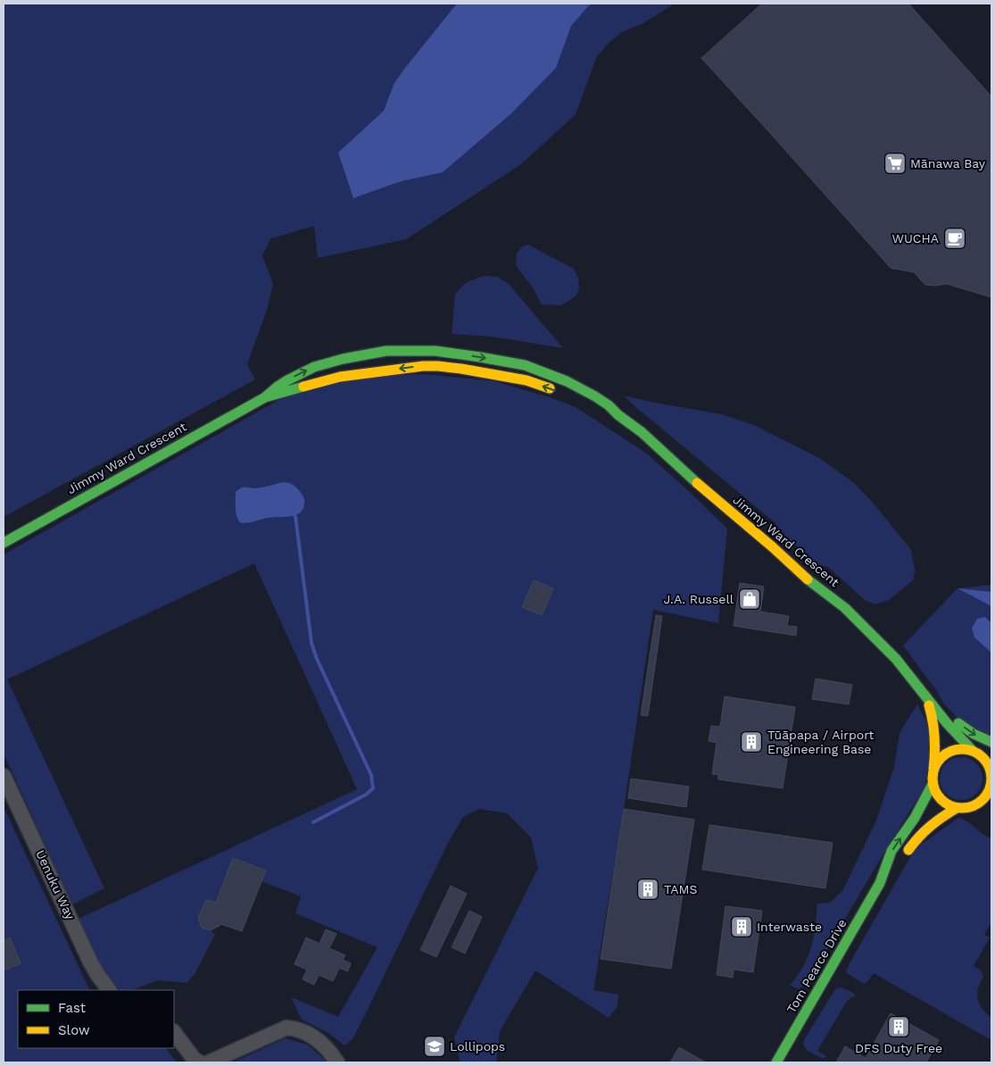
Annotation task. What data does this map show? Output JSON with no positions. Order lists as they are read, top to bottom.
{
  "streets": {
    "street": ["Jimmy Ward Crescent", "Uenuku Way", "Tom Pearce Drive"]
  },
  "crossings": [
    ["Jimmy Ward Crescent", "Tom Pearce Drive"]
  ],
  "places": {
    "supermarket": ["Mānawa Bay"],
    "cafe": ["WUCHA"],
    "shop": ["J.A. Russell"],
    "building": [
      "Tūāpapa / Airport Engineering Base",
      "TAMS",
      "Interwaste",
      "DFS Duty Free"
    ],
    "school or university": ["Lollipops"]
  },
  "legend": ["Fast", "Slow"]
}
